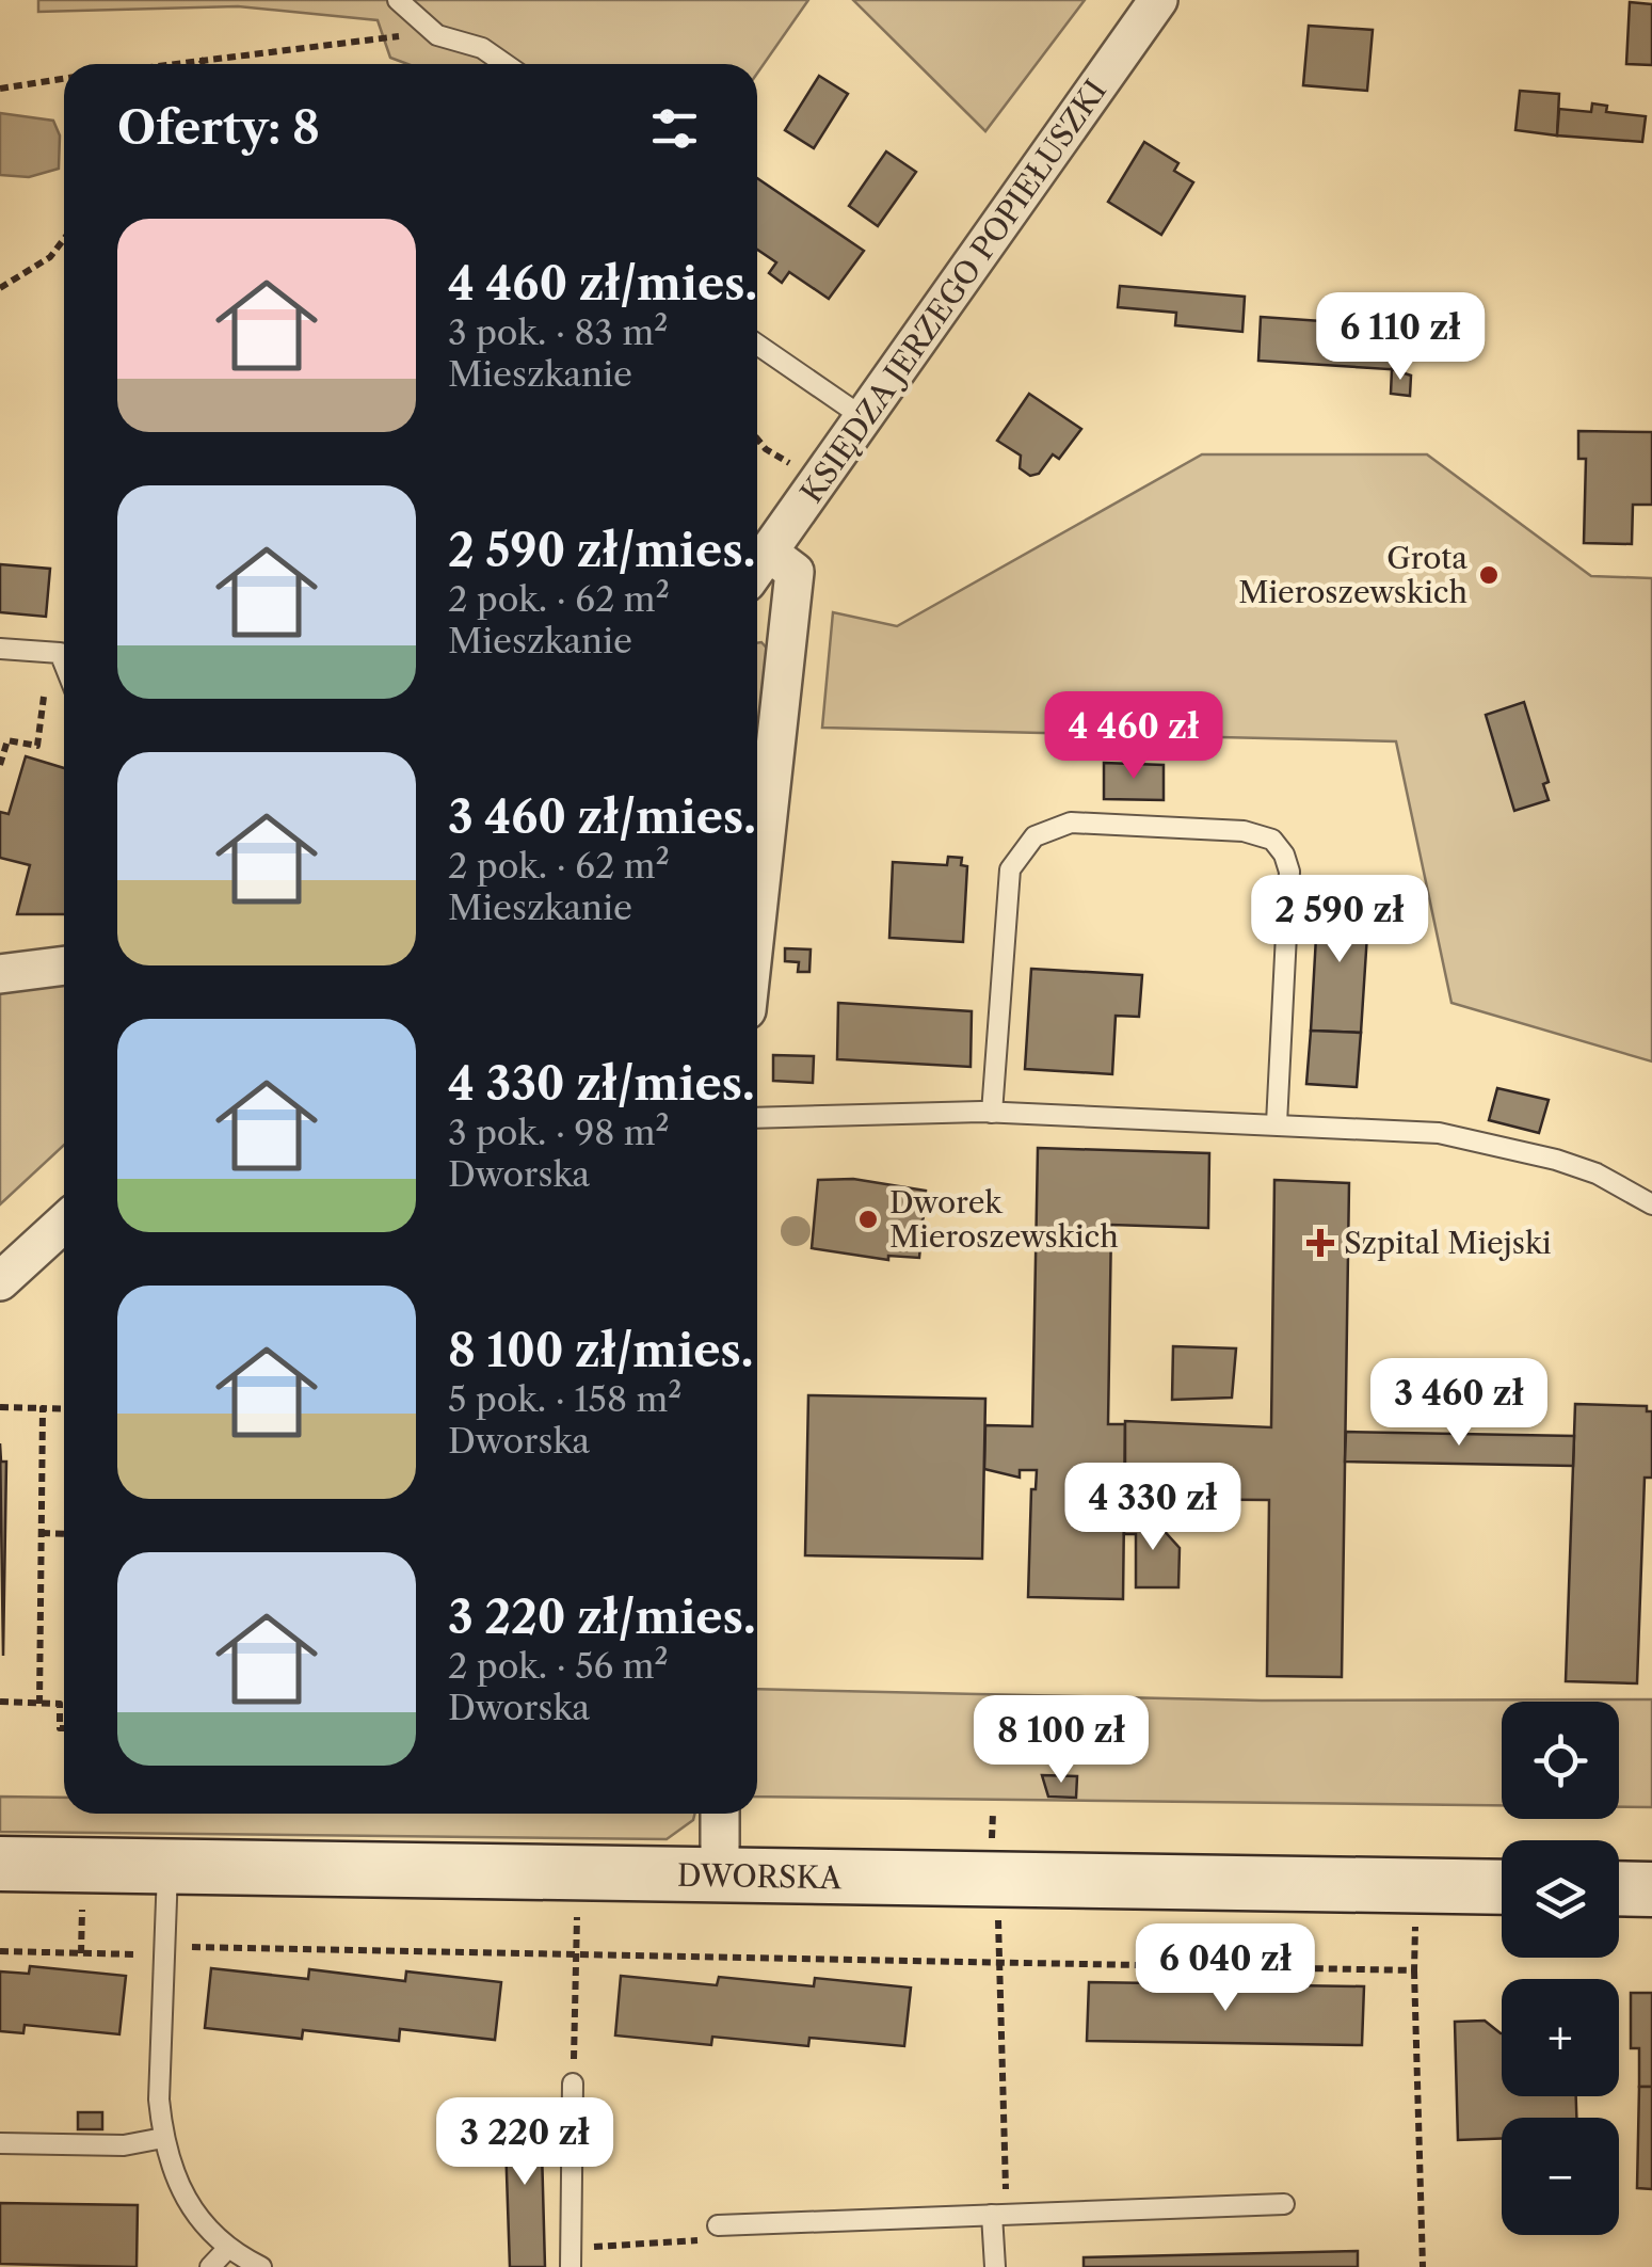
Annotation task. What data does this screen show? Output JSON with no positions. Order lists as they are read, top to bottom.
{
  "streets": {
    "street": ["KSIĘDZA JERZEGO POPIEŁUSZKI", "DWORSKA"]
  },
  "places": {
    "other": ["Grota Mieroszewskich", "Dworek Mieroszewskich"],
    "health": ["Szpital Miejski"]
  },
  "page": {
    "heading": "Oferty: 8",
    "list": [
      {
        "name": "4 460 zł/mies.",
        "note": "3 pok. · 83 m² · Mieszkanie"
      },
      {
        "name": "2 590 zł/mies.",
        "note": "2 pok. · 62 m² · Mieszkanie"
      },
      {
        "name": "3 460 zł/mies.",
        "note": "2 pok. · 62 m² · Mieszkanie"
      },
      {
        "name": "4 330 zł/mies.",
        "note": "3 pok. · 98 m² · Dworska"
      },
      {
        "name": "8 100 zł/mies.",
        "note": "5 pok. · 158 m² · Dworska"
      },
      {
        "name": "3 220 zł/mies.",
        "note": "2 pok. · 56 m² · Dworska"
      }
    ],
    "price": [
      "6 110 zł",
      "4 460 zł",
      "2 590 zł",
      "3 460 zł",
      "4 330 zł",
      "8 100 zł",
      "6 040 zł",
      "3 220 zł"
    ],
    "map_buttons": ["+", "−"]
  }
}
